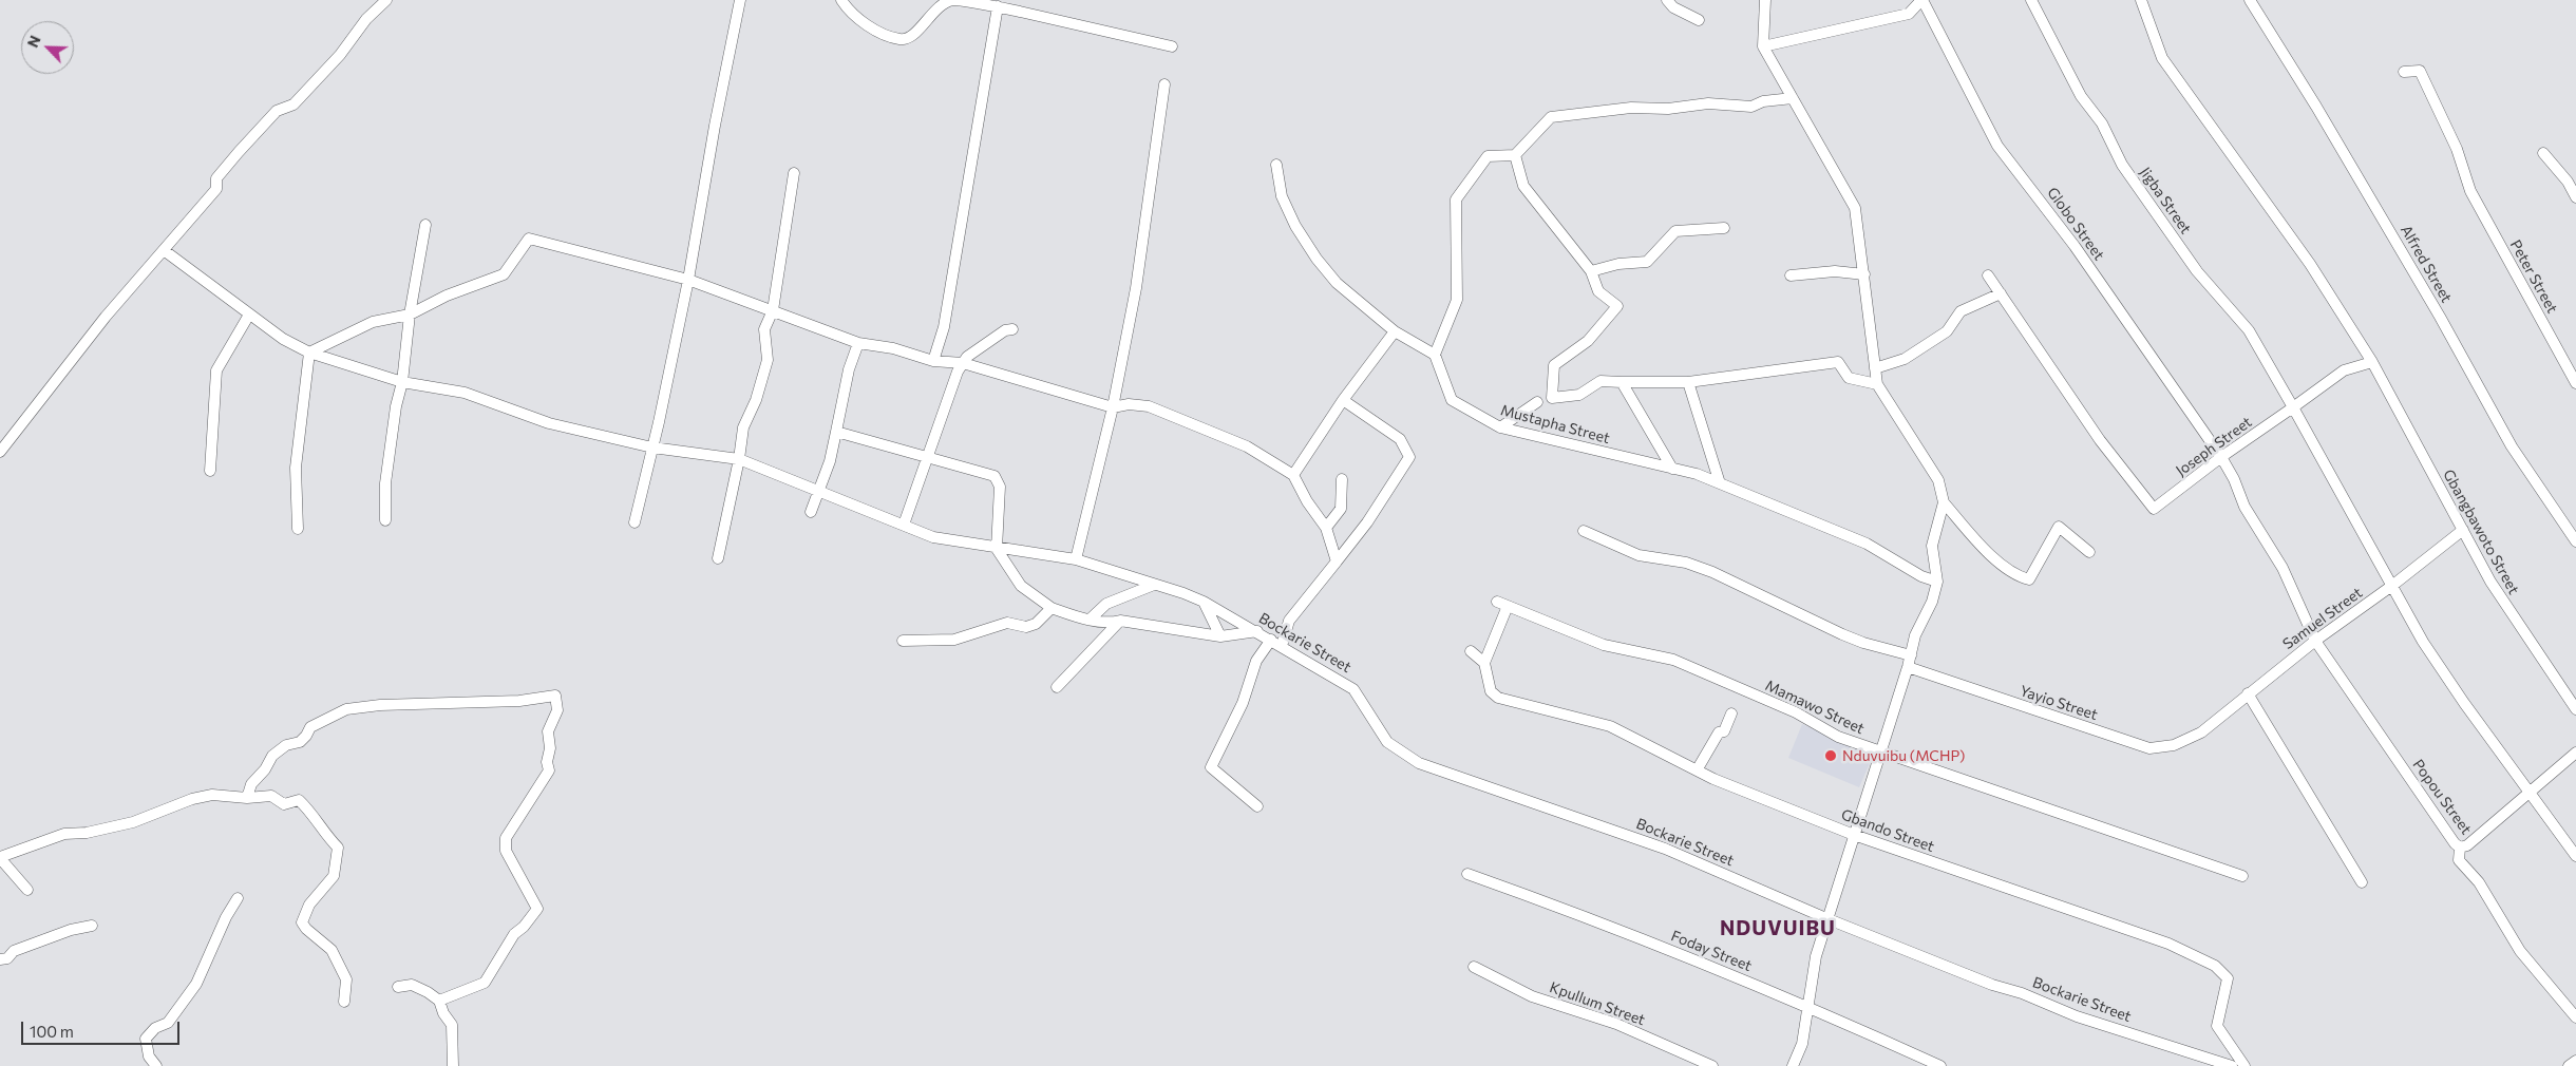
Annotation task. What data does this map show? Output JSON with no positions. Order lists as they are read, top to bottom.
{
  "streets": {
    "street": [
      "Jigba Street",
      "Globo Street",
      "Alfred Street",
      "Peter Street",
      "Mustapha Street",
      "Joseph Street",
      "Gbangbawoto Street",
      "Samuel Street",
      "Bockarie Street",
      "Yayio Street",
      "Mamawo Street",
      "Popou Street",
      "Gbando Street",
      "Foday Street",
      "Kpullum Street"
    ]
  },
  "crossings": [
    ["Jigba Street", "Joseph Street"],
    ["Jigba Street", "Samuel Street"],
    ["Jigba Street", "Popou Street"],
    ["Globo Street", "Joseph Street"],
    ["Globo Street", "Samuel Street"],
    ["Globo Street", "Popou Street"],
    ["Joseph Street", "Gbangbawoto Street"],
    ["Gbangbawoto Street", "Samuel Street"],
    ["Samuel Street", "Yayio Street"],
    ["Samuel Street", "Popou Street"],
    ["Mamawo Street", "Gbando Street"]
  ],
  "districts": ["NDUVUIBU"],
  "places": ["Nduvuibu (MCHP)"],
  "scale_bar": "100 m",
  "north": "top left"
}
